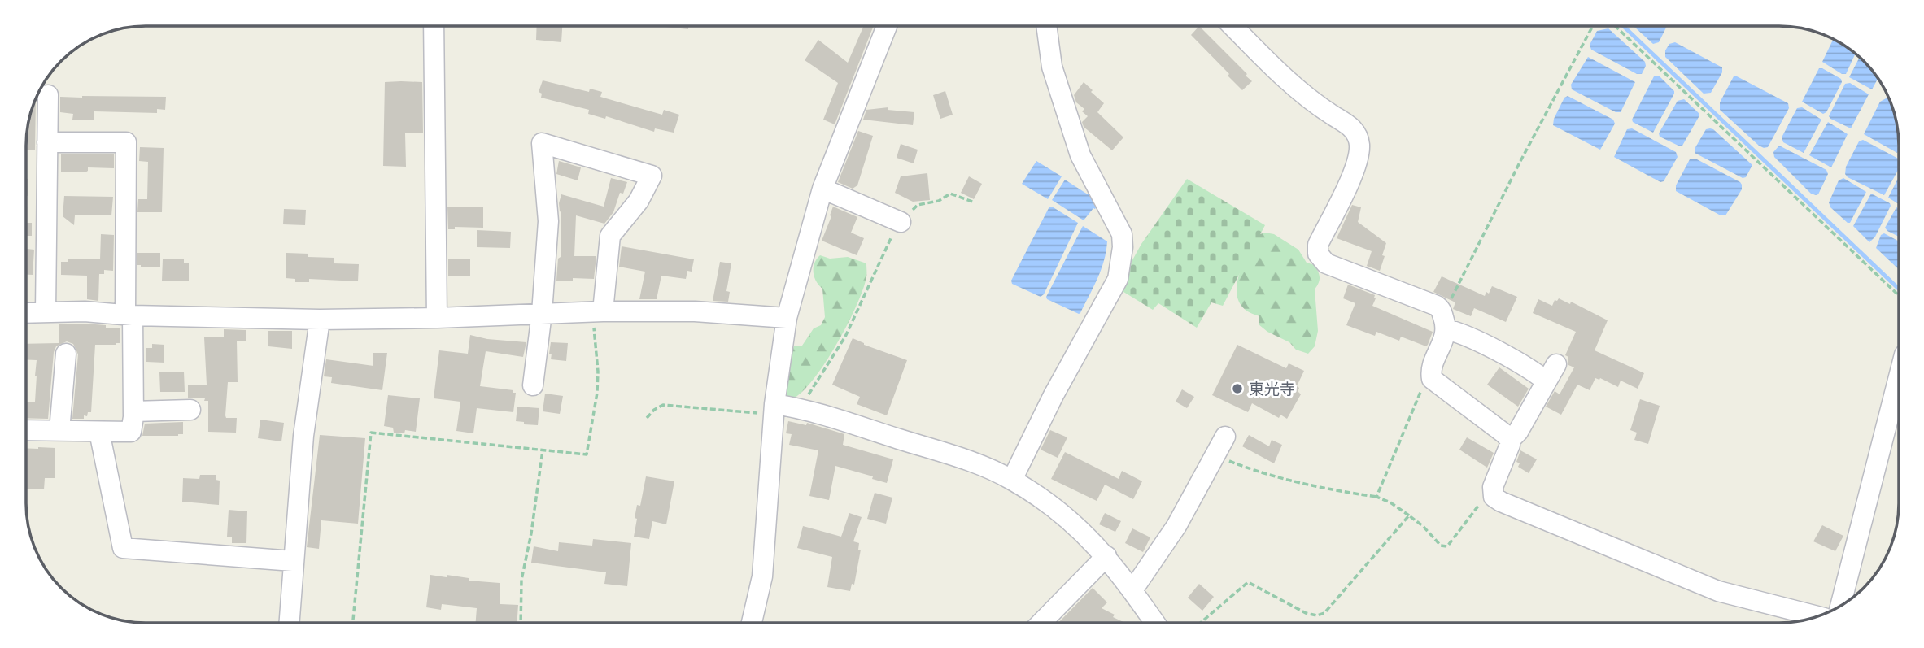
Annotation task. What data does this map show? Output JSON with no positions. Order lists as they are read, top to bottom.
{
  "places": ["東光寺"]
}
